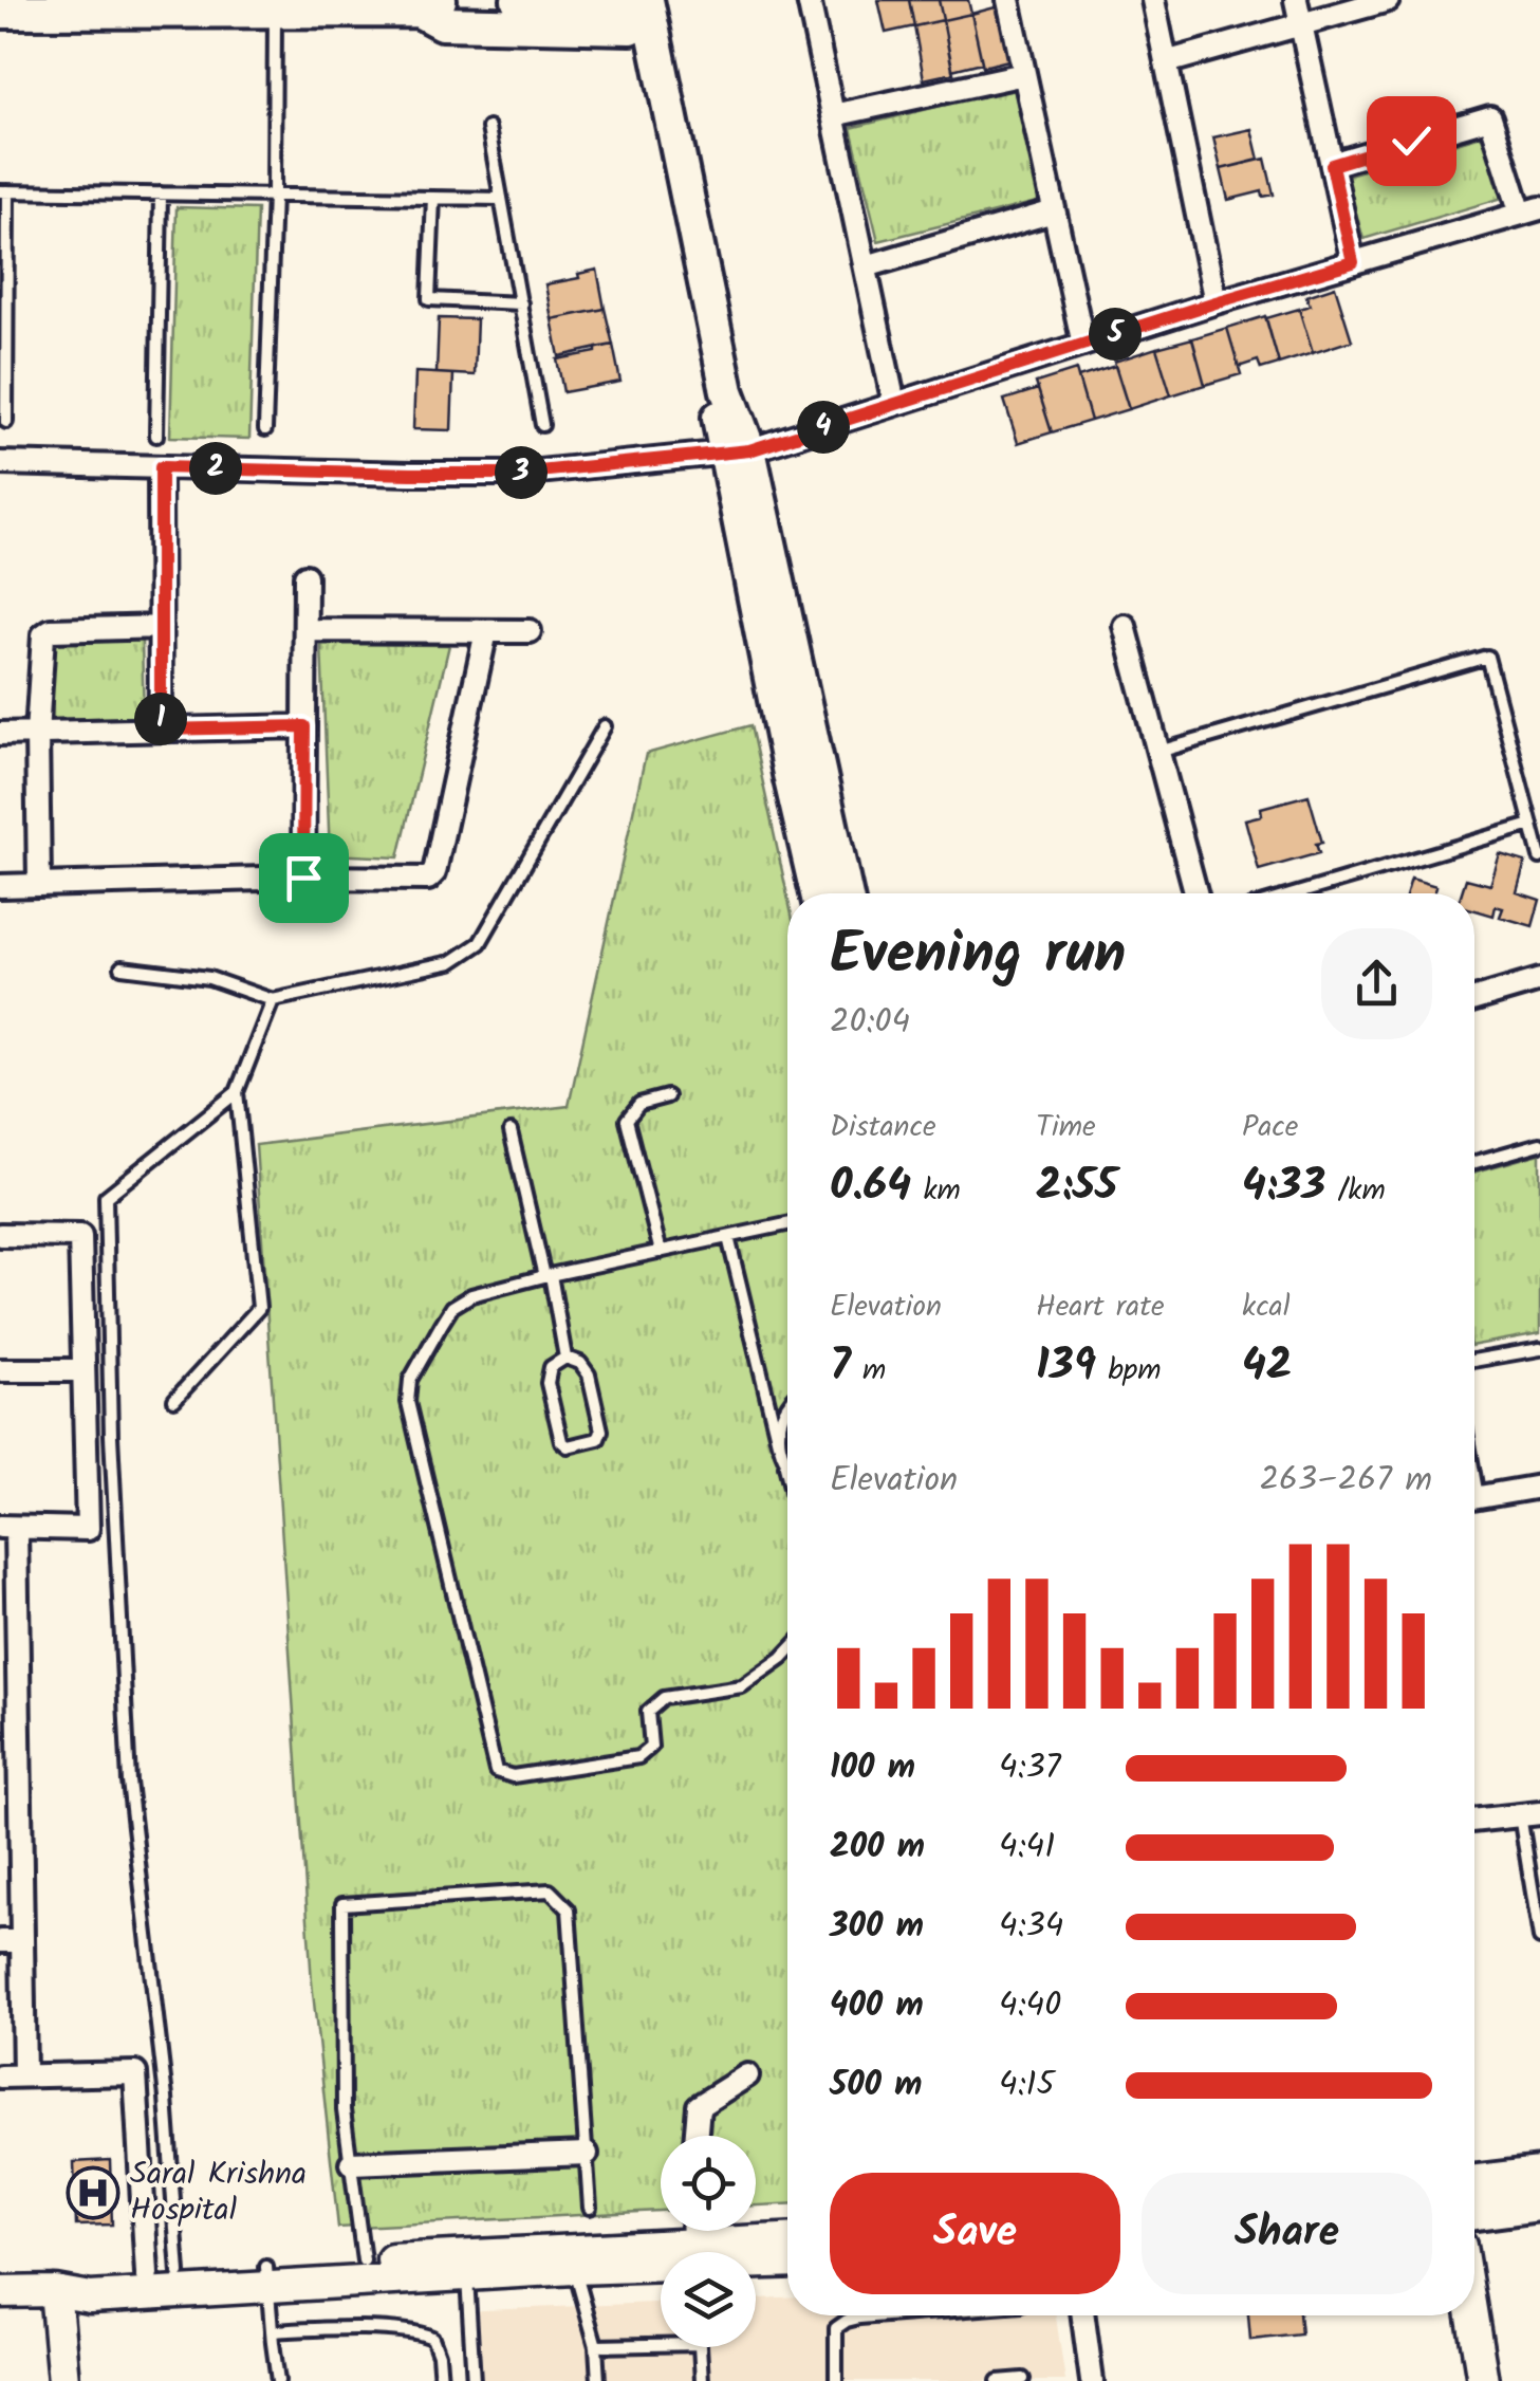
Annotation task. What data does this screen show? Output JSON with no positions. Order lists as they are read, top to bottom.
{
  "places": {
    "hospital": ["Saral Krishna Hospital"]
  },
  "page": {
    "pins": [
      "5",
      "4",
      "2",
      "3",
      "1"
    ],
    "heading": ["Evening run", "20:04"],
    "stats": [
      ["Distance", "0.64 km"],
      ["Time", "2:55"],
      ["Pace", "4:33 /km"],
      ["Elevation", "7 m"],
      ["Heart rate", "139 bpm"],
      ["kcal", "42"]
    ],
    "chart": ["Elevation", "263–267 m"],
    "list": [
      {
        "name": "100 m",
        "note": "4:37"
      },
      {
        "name": "200 m",
        "note": "4:41"
      },
      {
        "name": "300 m",
        "note": "4:34"
      },
      {
        "name": "400 m",
        "note": "4:40"
      },
      {
        "name": "500 m",
        "note": "4:15"
      }
    ],
    "buttons": ["Save", "Share"]
  }
}
